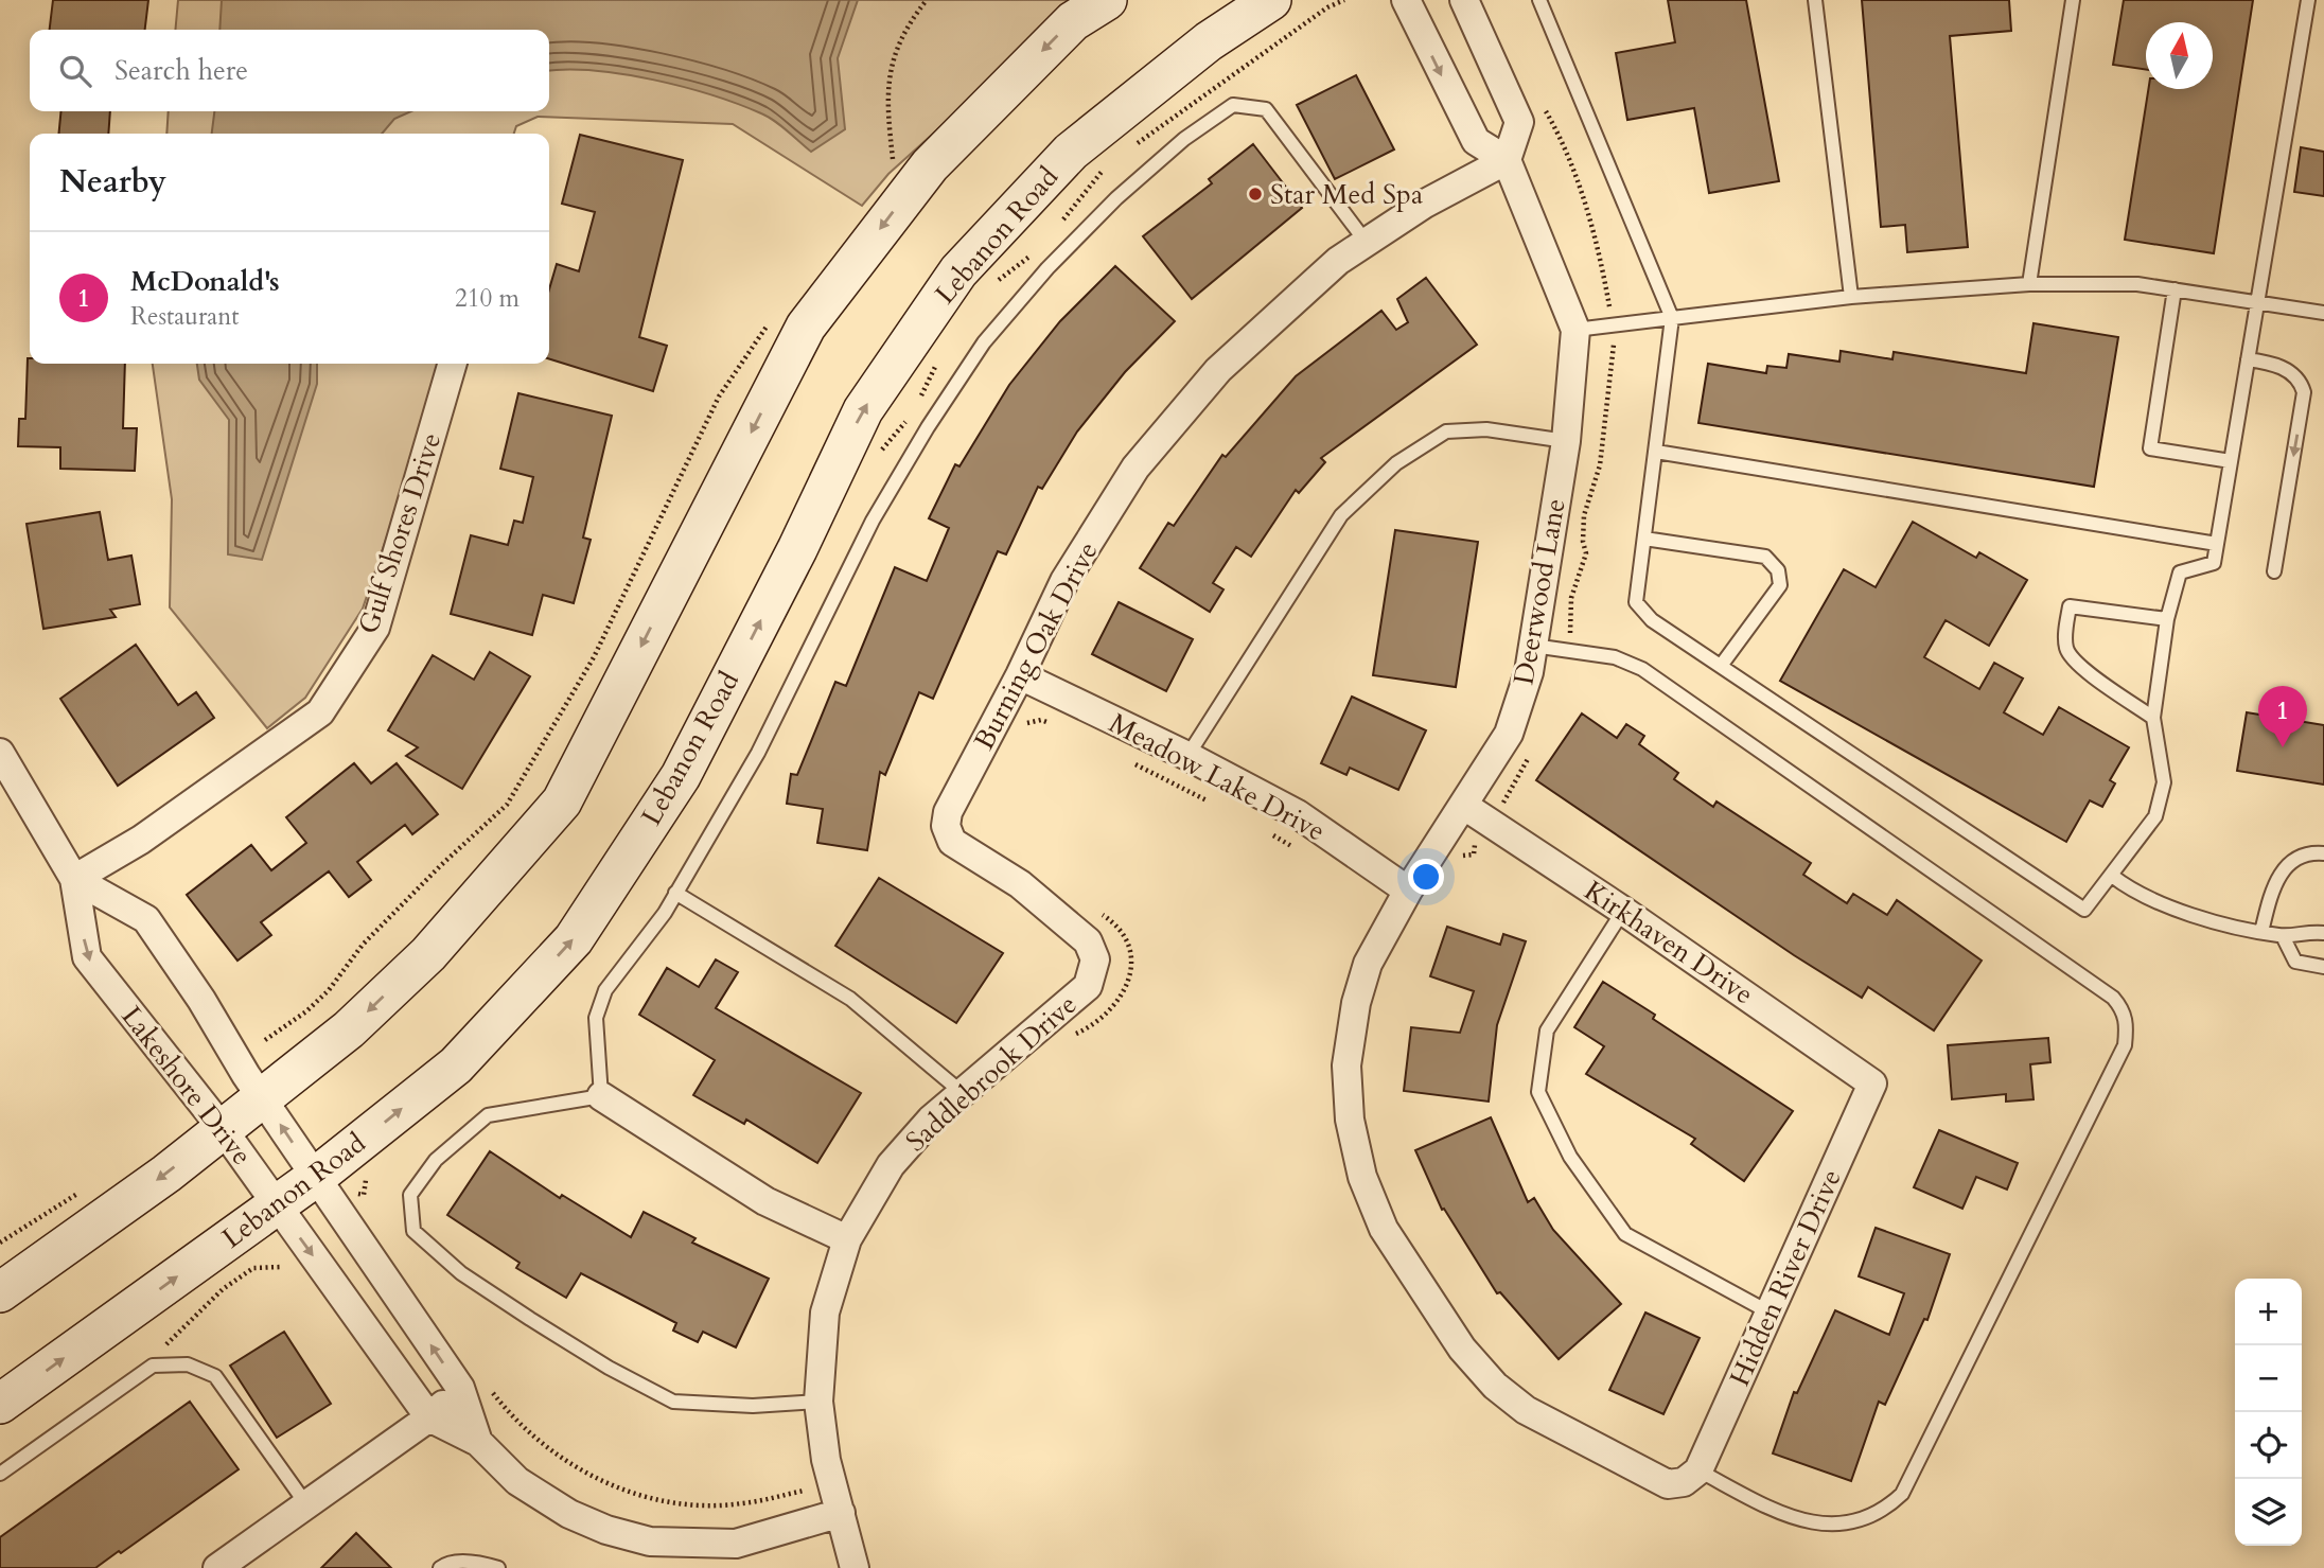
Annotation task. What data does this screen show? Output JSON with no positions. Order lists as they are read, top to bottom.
{
  "streets": {
    "main road": ["Lebanon Road"],
    "street": [
      "Gulf Shores Drive",
      "Deerwood Lane",
      "Burning Oak Drive",
      "Meadow Lake Drive",
      "Kirkhaven Drive",
      "Saddlebrook Drive",
      "Lakeshore Drive",
      "Hidden River Drive"
    ]
  },
  "crossings": [
    ["Lebanon Road", "Lakeshore Drive"],
    ["Gulf Shores Drive", "Lakeshore Drive"],
    ["Deerwood Lane", "Burning Oak Drive"],
    ["Deerwood Lane", "Meadow Lake Drive"],
    ["Deerwood Lane", "Kirkhaven Drive"],
    ["Deerwood Lane", "Hidden River Drive"],
    ["Burning Oak Drive", "Meadow Lake Drive"],
    ["Burning Oak Drive", "Saddlebrook Drive"],
    ["Kirkhaven Drive", "Hidden River Drive"],
    ["Saddlebrook Drive", "Lakeshore Drive"]
  ],
  "places": ["Star Med Spa"],
  "north": "top",
  "page": {
    "search": "Search here",
    "heading": "Nearby",
    "list": [
      {
        "mark": "1",
        "name": "McDonald's",
        "note": "Restaurant",
        "value": "210 m"
      }
    ],
    "pins": "1",
    "map_buttons": ["+", "−"]
  }
}
